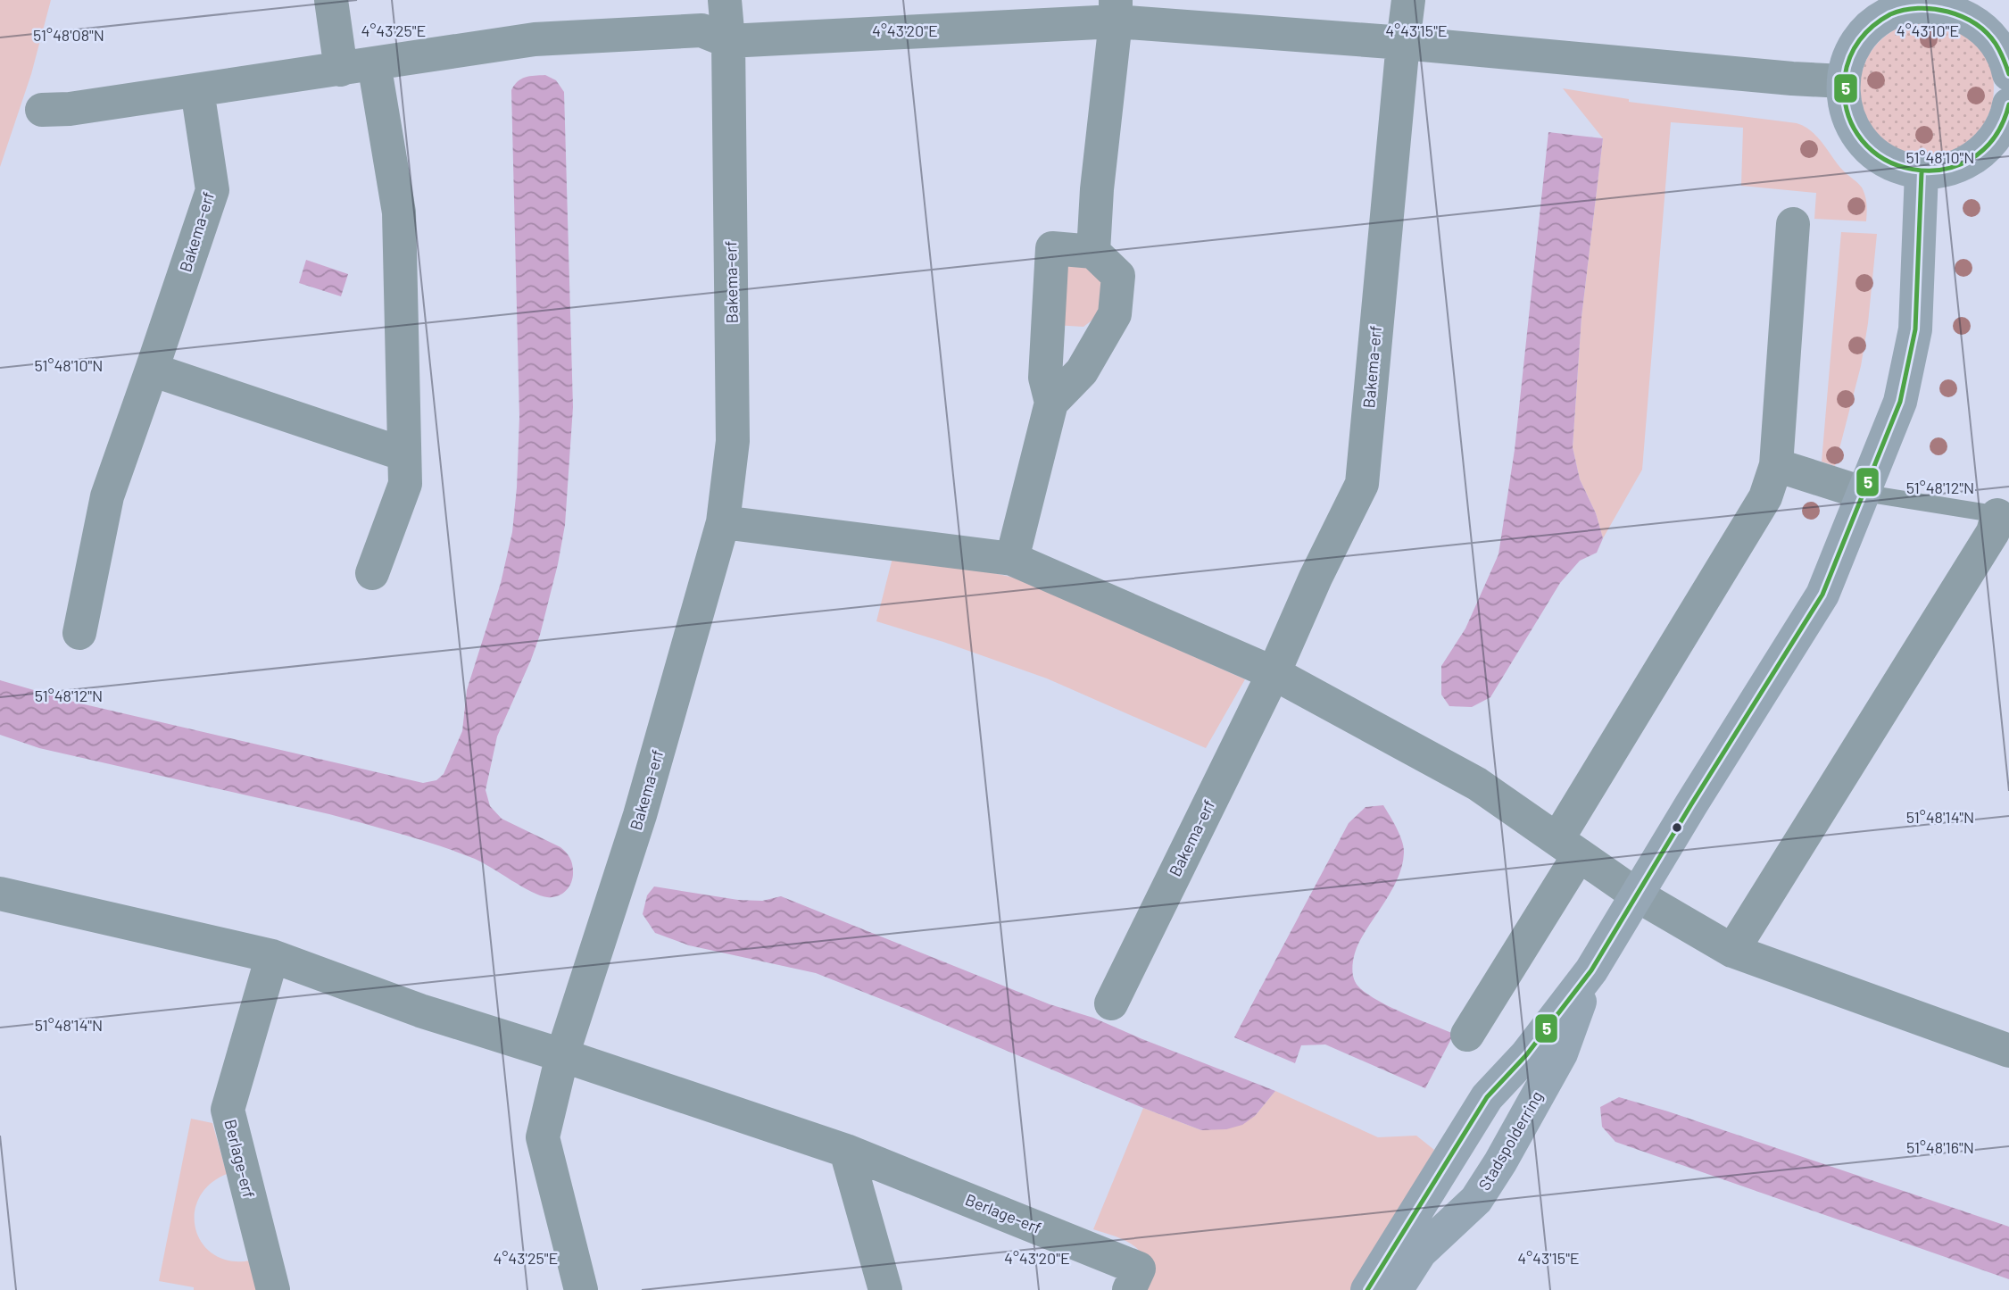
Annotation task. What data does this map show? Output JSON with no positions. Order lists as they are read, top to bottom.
{
  "streets": {
    "street": ["Bakema-erf", "Stadspolderring", "Berlage-erf"]
  },
  "crossings": [
    ["Bakema-erf", "Berlage-erf"]
  ],
  "lines": ["transit line 5"],
  "coordinates": [
    "4°43'25\"E",
    "4°43'20\"E",
    "4°43'15\"E",
    "4°43'10\"E",
    "51°48'08\"N",
    "51°48'10\"N",
    "51°48'12\"N",
    "51°48'14\"N",
    "51°48'16\"N"
  ]
}
